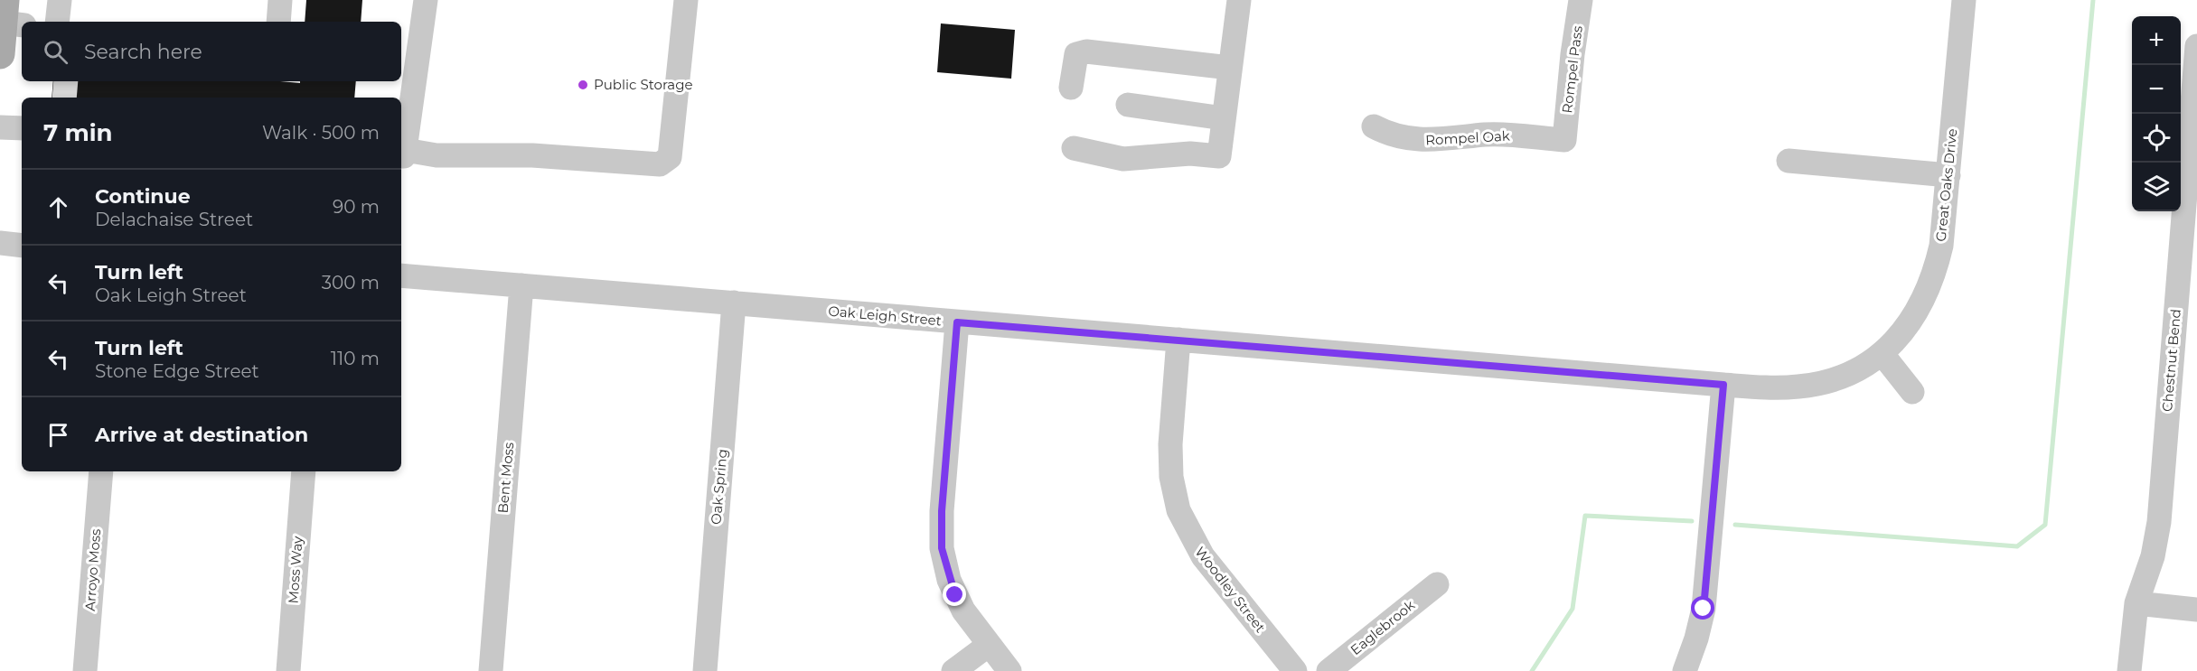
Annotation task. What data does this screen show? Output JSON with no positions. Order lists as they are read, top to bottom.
{
  "streets": {
    "street": [
      "Rompel Pass",
      "Rompel Oak",
      "Great Oaks Drive",
      "Oak Leigh Street",
      "Chestnut Bend",
      "Bent Moss",
      "Oak Spring",
      "Arroyo Moss",
      "Moss Way",
      "Woodley Street",
      "Eaglebrook"
    ]
  },
  "crossings": [
    ["Rompel Pass", "Rompel Oak"],
    ["Great Oaks Drive", "Oak Leigh Street"],
    ["Oak Leigh Street", "Bent Moss"],
    ["Oak Leigh Street", "Oak Spring"],
    ["Oak Leigh Street", "Woodley Street"]
  ],
  "places": ["Public Storage"],
  "page": {
    "map_buttons": ["+", "−"],
    "search": "Search here",
    "heading": ["7 min", "Walk · 500 m"],
    "list": [
      ["Continue", "Delachaise Street", "90 m"],
      ["Turn left", "Oak Leigh Street", "300 m"],
      ["Turn left", "Stone Edge Street", "110 m"],
      "Arrive at destination"
    ]
  }
}
